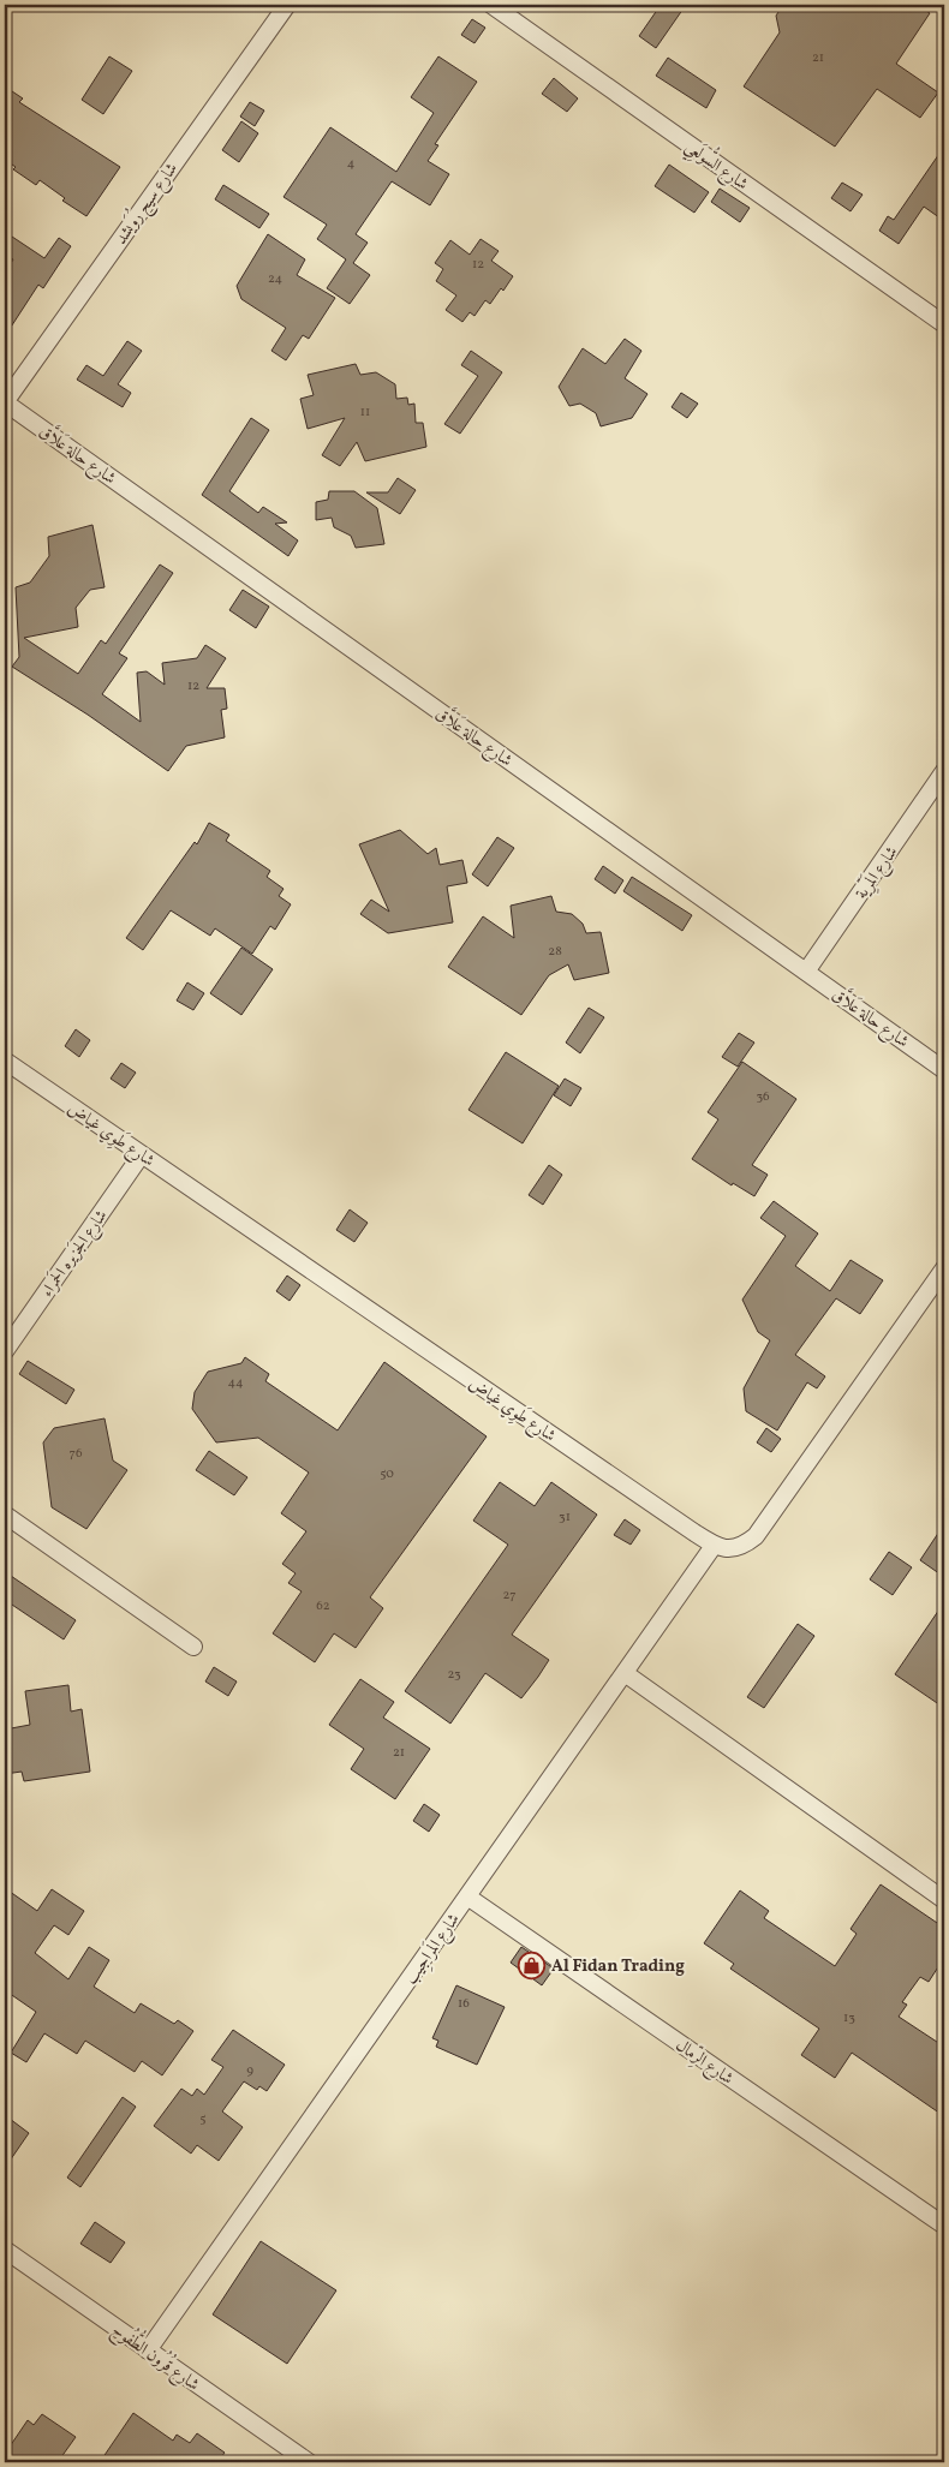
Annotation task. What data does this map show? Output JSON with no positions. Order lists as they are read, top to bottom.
{
  "streets": {
    "street": [
      "شارع السُّولَعِي",
      "شارع سيح رُوَيشد",
      "شارع حالة عَلاَّق",
      "شارع المَرِّية",
      "شارع طَوِي غياض",
      "شارع الجَزيره الحَمراء",
      "شارع المَراجِيب",
      "شارع الرِّمال",
      "شارع قُرُون الطُّفُوح"
    ]
  },
  "crossings": [
    ["شارع سيح رُوَيشد", "شارع حالة عَلاَّق"],
    ["شارع حالة عَلاَّق", "شارع المَرِّية"],
    ["شارع طَوِي غياض", "شارع الجَزيره الحَمراء"],
    ["شارع طَوِي غياض", "شارع المَراجِيب"],
    ["شارع المَراجِيب", "شارع الرِّمال"],
    ["شارع المَراجِيب", "شارع قُرُون الطُّفُوح"]
  ],
  "places": {
    "shop": ["Al Fidan Trading"]
  },
  "house_numbers": [
    "21",
    "4",
    "12",
    "24",
    "11",
    "12",
    "28",
    "36",
    "44",
    "76",
    "50",
    "31",
    "27",
    "62",
    "23",
    "21",
    "16",
    "13",
    "9",
    "5"
  ]
}
